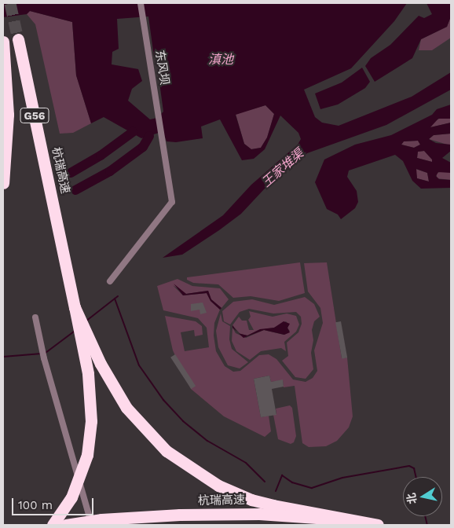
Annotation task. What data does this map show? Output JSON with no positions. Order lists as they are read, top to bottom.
{
  "streets": {
    "highway": ["G56", "杭瑞高速"],
    "street": ["东风坝"]
  },
  "water": ["滇池", "王家堆渠"],
  "scale_bar": "100 m",
  "north": "left"
}
